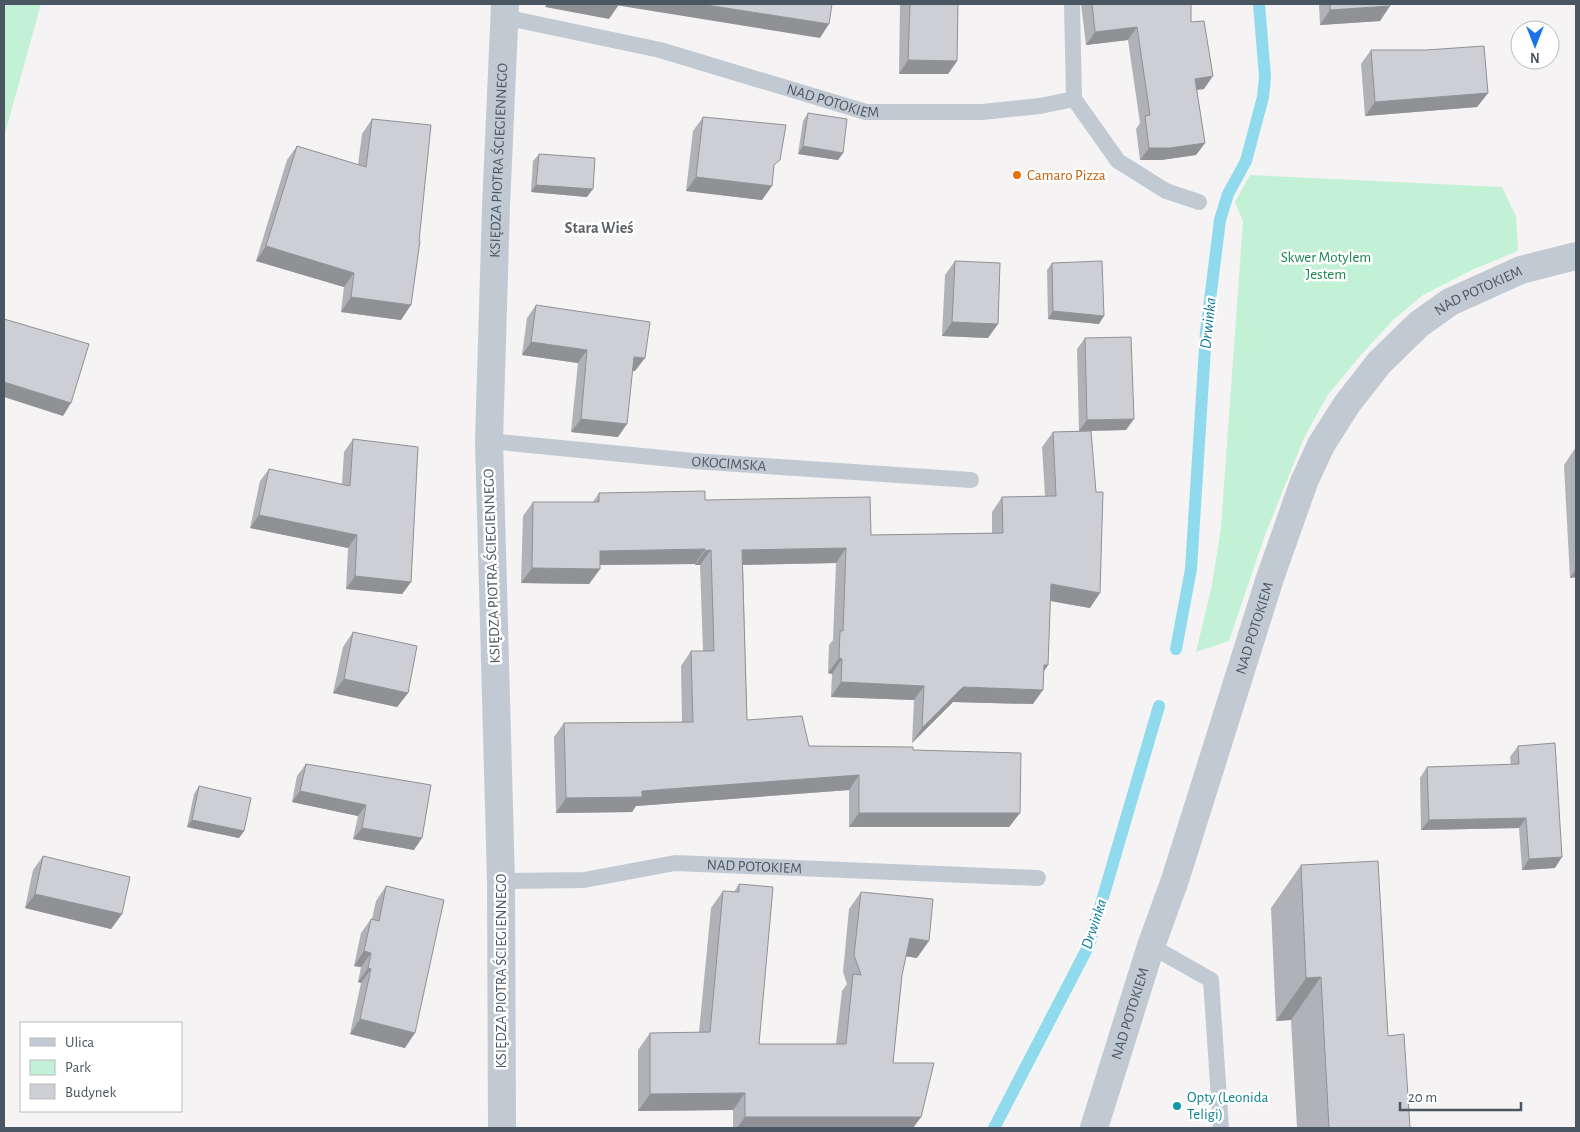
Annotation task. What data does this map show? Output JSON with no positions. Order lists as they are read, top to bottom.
{
  "streets": {
    "street": ["NAD POTOKIEM", "KSIĘDZA PIOTRA ŚCIEGIENNEGO"],
    "lane": ["OKOCIMSKA"]
  },
  "crossings": [
    ["NAD POTOKIEM", "KSIĘDZA PIOTRA ŚCIEGIENNEGO"],
    ["KSIĘDZA PIOTRA ŚCIEGIENNEGO", "OKOCIMSKA"]
  ],
  "districts": ["Stara Wieś"],
  "water": ["Drwinka"],
  "parks": ["Skwer Motylem Jestem"],
  "places": ["Camaro Pizza", "Opty (Leonida Teligi)"],
  "legend": ["Ulica", "Park", "Budynek"],
  "scale_bar": "20 m",
  "north": "bottom"
}
